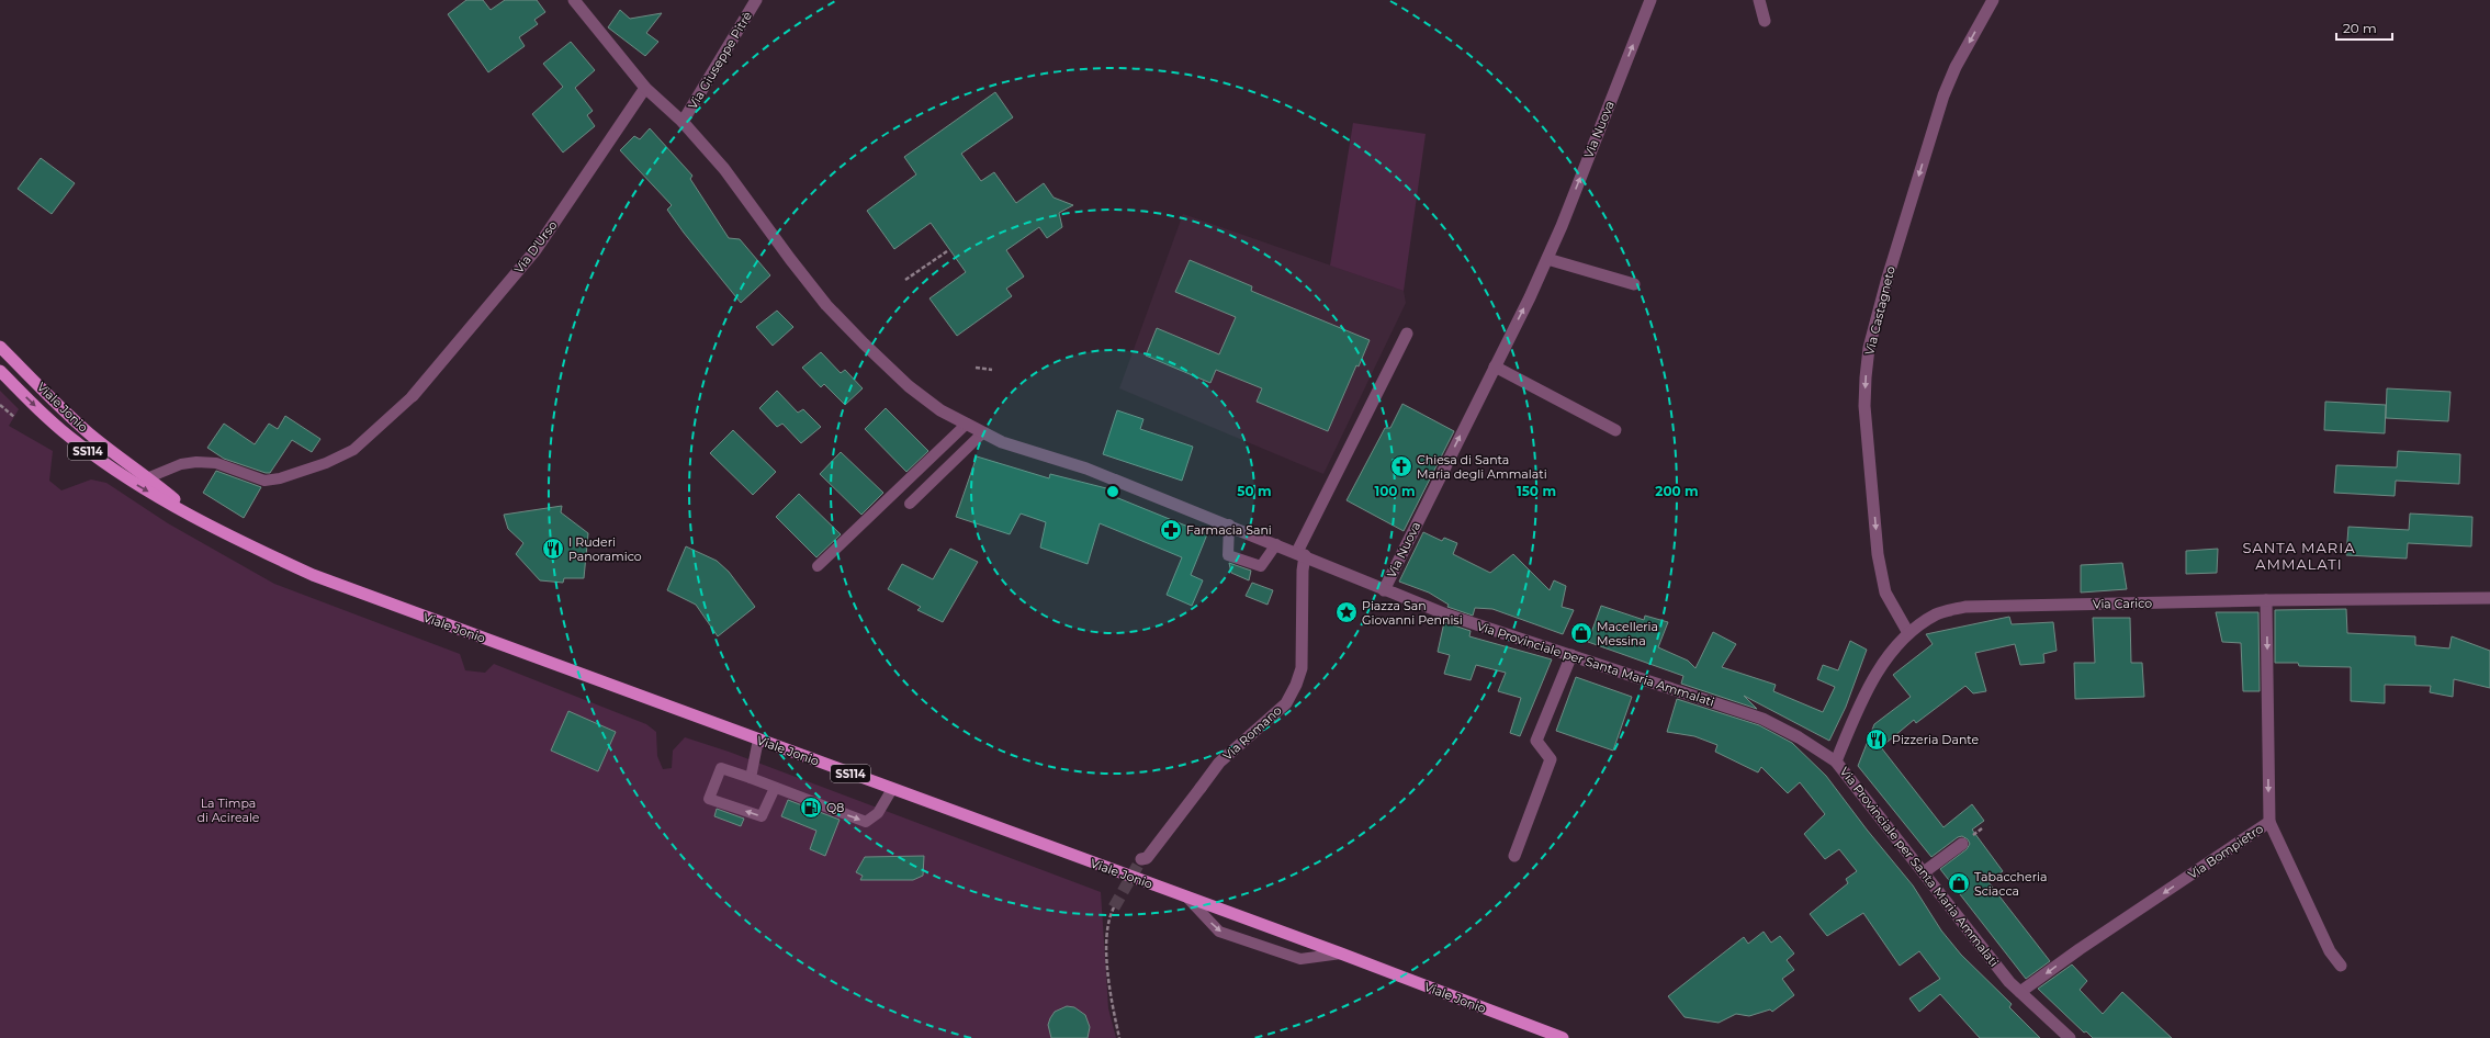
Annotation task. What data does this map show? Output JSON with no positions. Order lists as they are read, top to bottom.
{
  "streets": {
    "main road": ["Viale Jonio", "SS114"],
    "street": [
      "Via Giuseppe Pitrè",
      "Via Nuova",
      "Via D'Urso",
      "Via Castagneto",
      "Via Carico",
      "Via Provinciale per Santa Maria Ammalati",
      "Via Romano",
      "Via Bompietro"
    ]
  },
  "crossings": [
    ["Via Giuseppe Pitrè", "Via Provinciale per Santa Maria Ammalati"],
    ["Via Nuova", "Via Provinciale per Santa Maria Ammalati"],
    ["Via D'Urso", "Via Provinciale per Santa Maria Ammalati"],
    ["Via Castagneto", "Via Carico"],
    ["Via Carico", "Via Provinciale per Santa Maria Ammalati"],
    ["Via Carico", "Via Bompietro"],
    ["Via Provinciale per Santa Maria Ammalati", "Via Romano"],
    ["Via Provinciale per Santa Maria Ammalati", "Via Bompietro"]
  ],
  "one_way": ["Via Castagneto", "Via Bompietro"],
  "districts": ["SANTA MARIA AMMALATI"],
  "parks": ["La Timpa di Acireale"],
  "places": {
    "church": ["Chiesa di Santa Maria degli Ammalati"],
    "pharmacy": ["Farmacia Sani"],
    "restaurant": ["I Ruderi Panoramico", "Pizzeria Dante"],
    "place": ["Piazza San Giovanni Pennisi"],
    "shop": ["Macelleria Messina", "Tabaccheria Sciacca"],
    "fuel station": ["Q8"]
  },
  "scale_bar": "20 m",
  "rings": [
    "50 m",
    "100 m",
    "150 m",
    "200 m"
  ]
}
